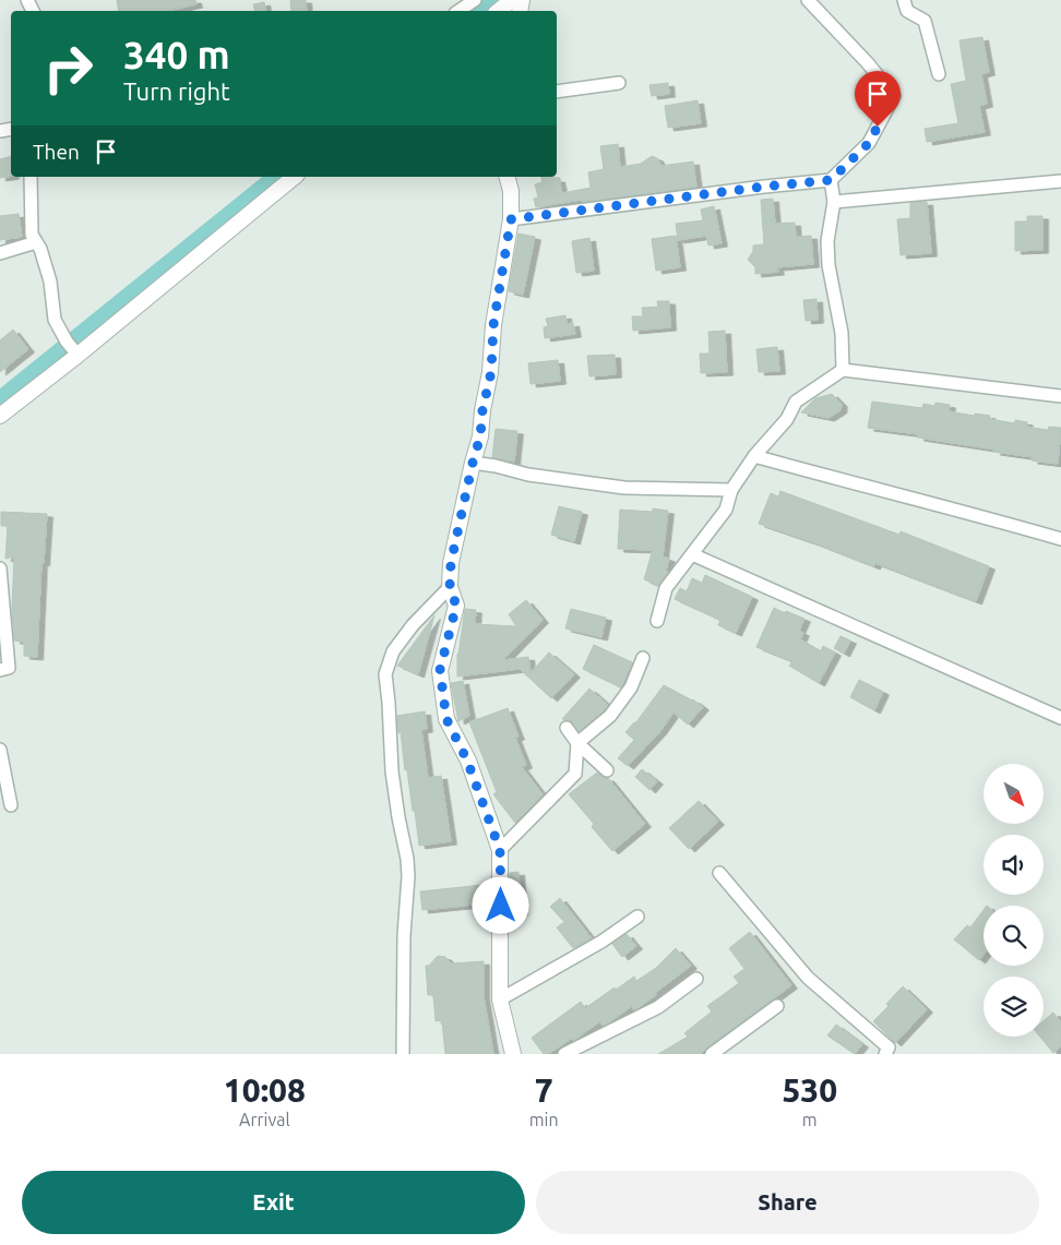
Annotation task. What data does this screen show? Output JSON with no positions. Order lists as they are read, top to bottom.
{
  "north": "bottom right",
  "page": {
    "turn": ["340 m", "Turn right"],
    "then": "Then",
    "eta": [
      "10:08",
      "Arrival",
      "7",
      "min",
      "530",
      "m"
    ],
    "buttons": ["Exit", "Share"]
  }
}
